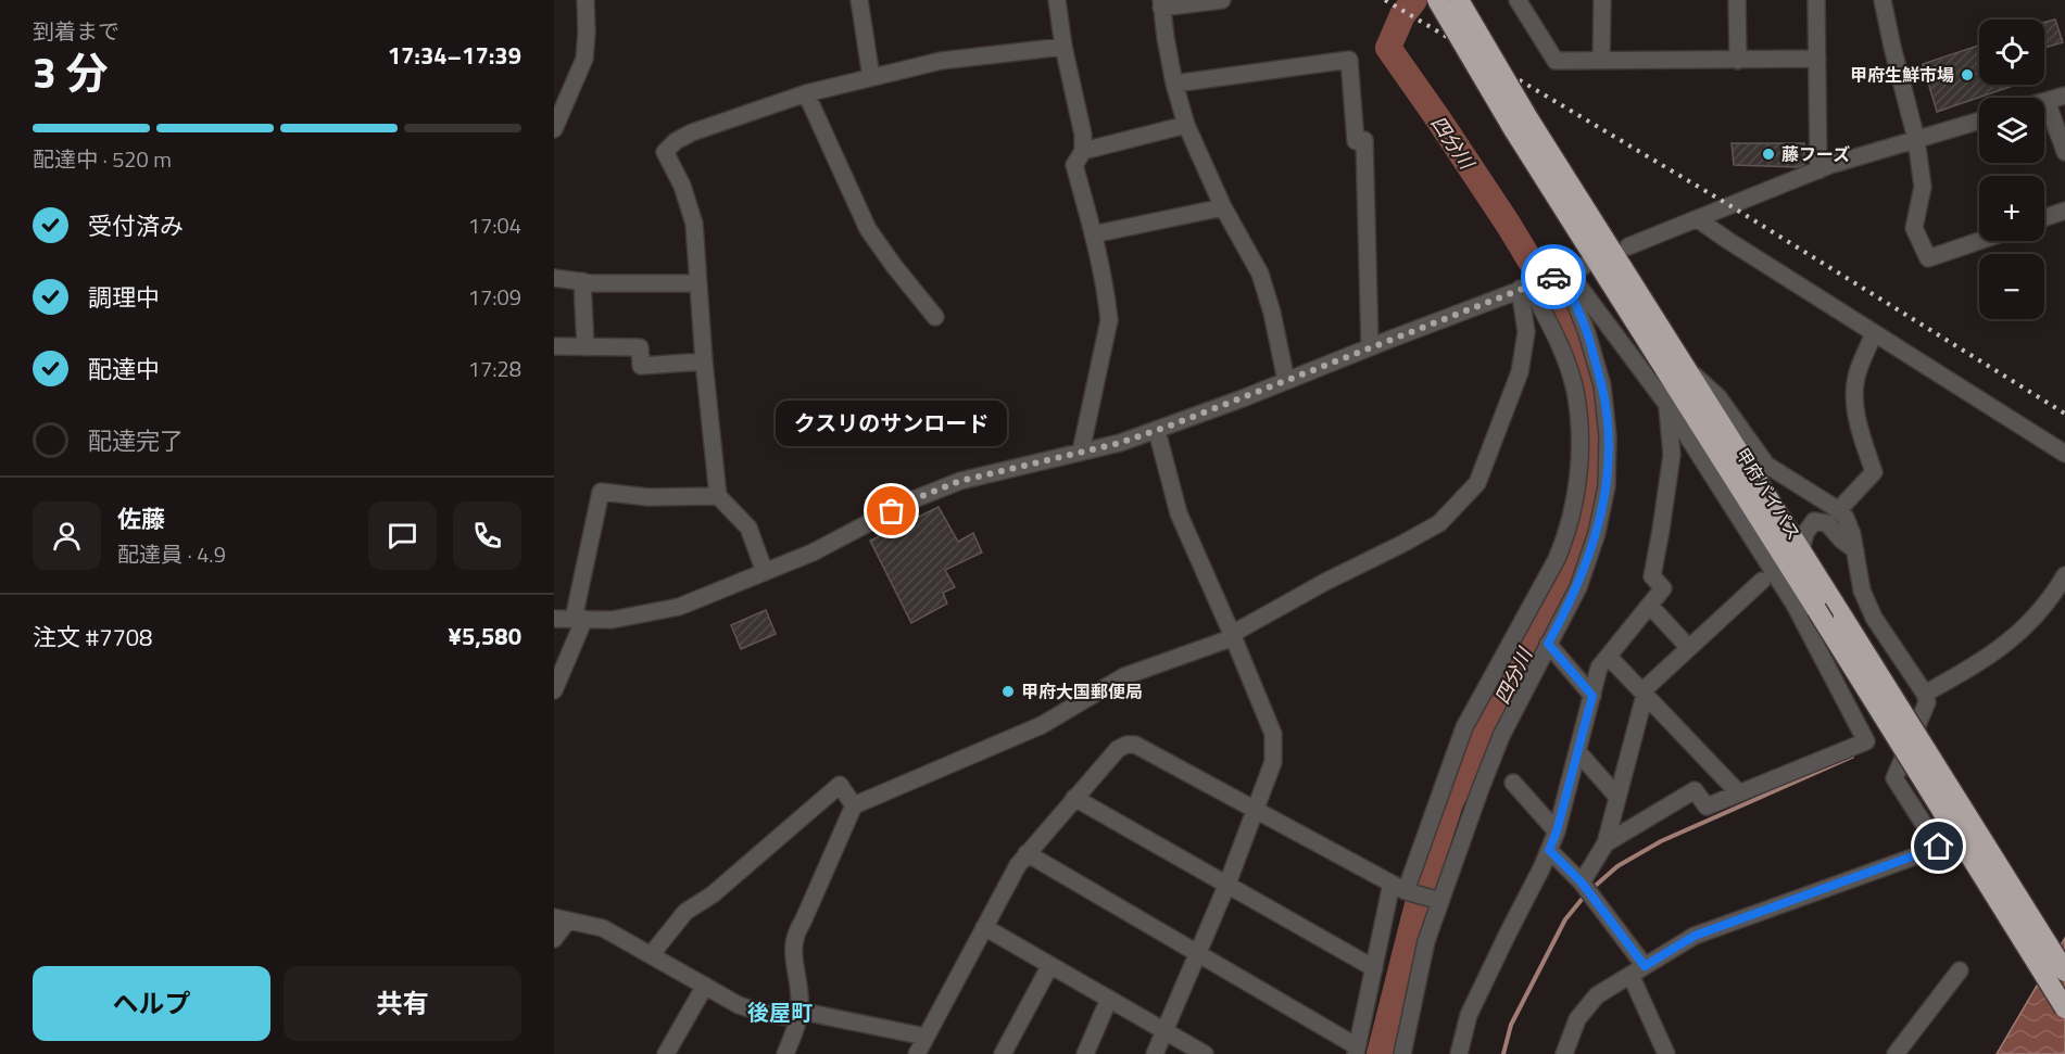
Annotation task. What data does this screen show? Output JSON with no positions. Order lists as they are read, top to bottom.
{
  "streets": {
    "highway": ["甲府バイパス"]
  },
  "districts": ["後屋町"],
  "water": ["四分川"],
  "places": [
    "甲府生鮮市場",
    "藤フーズ",
    "クスリのサンロード",
    "甲府大国郵便局"
  ],
  "page": {
    "heading": ["3 分", "到着まで", "17:34–17:39"],
    "panel": [
      "佐藤",
      "配達員 · 4.9",
      "注文 #7708",
      "¥5,580"
    ],
    "map_buttons": ["+", "−"],
    "bar": "配達中 · 520 m",
    "list": [
      ["受付済み", "17:04"],
      ["調理中", "17:09"],
      ["配達中", "17:28"],
      "配達完了"
    ],
    "bubble": "クスリのサンロード",
    "buttons": ["ヘルプ", "共有"]
  }
}
